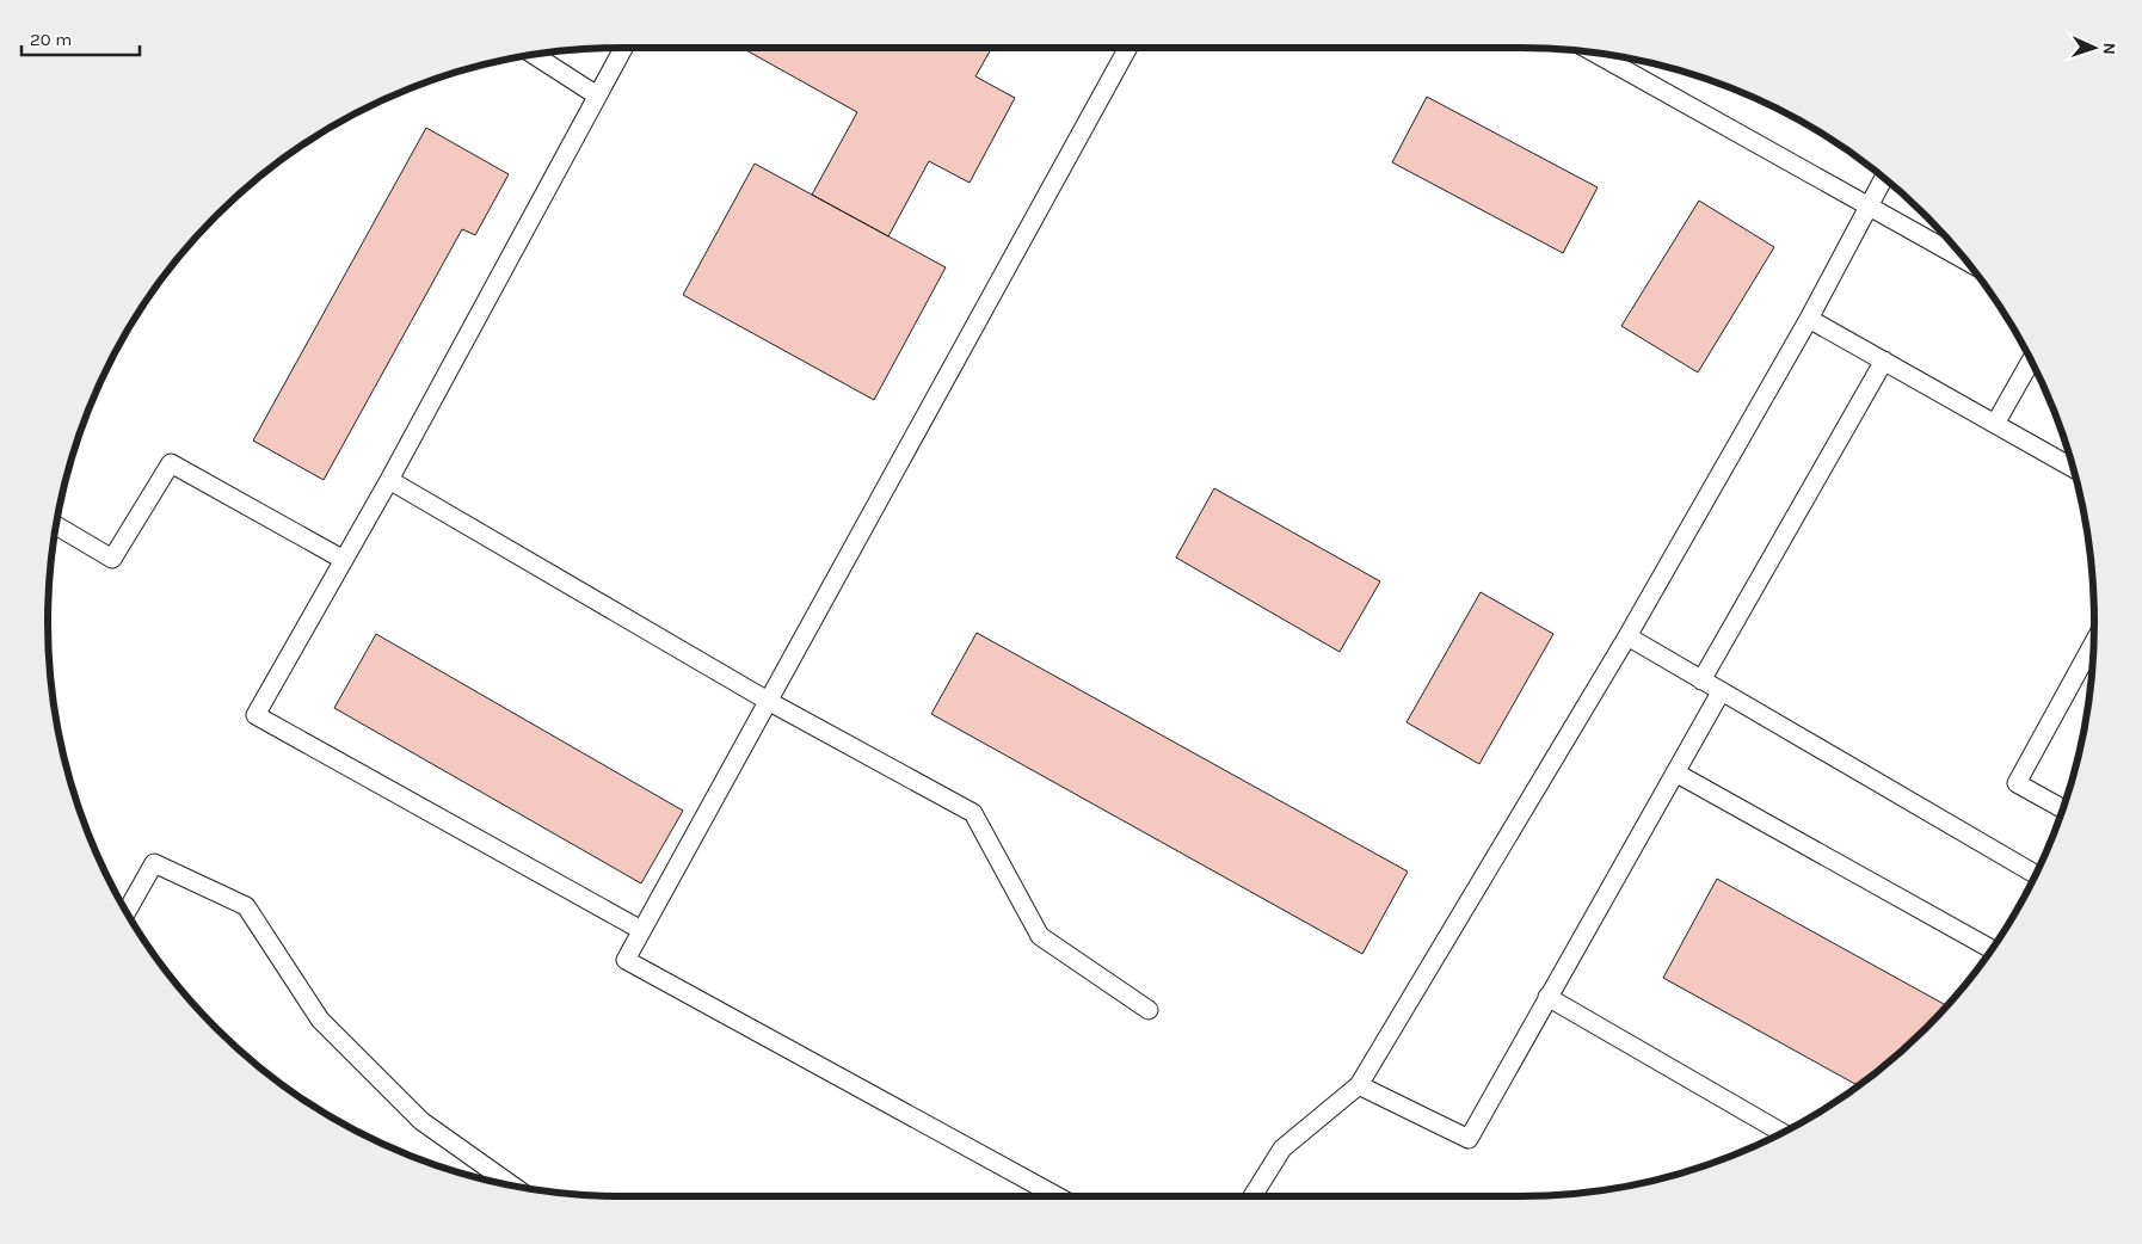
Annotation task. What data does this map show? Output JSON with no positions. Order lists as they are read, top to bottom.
{
  "scale_bar": "20 m",
  "north": "right"
}
